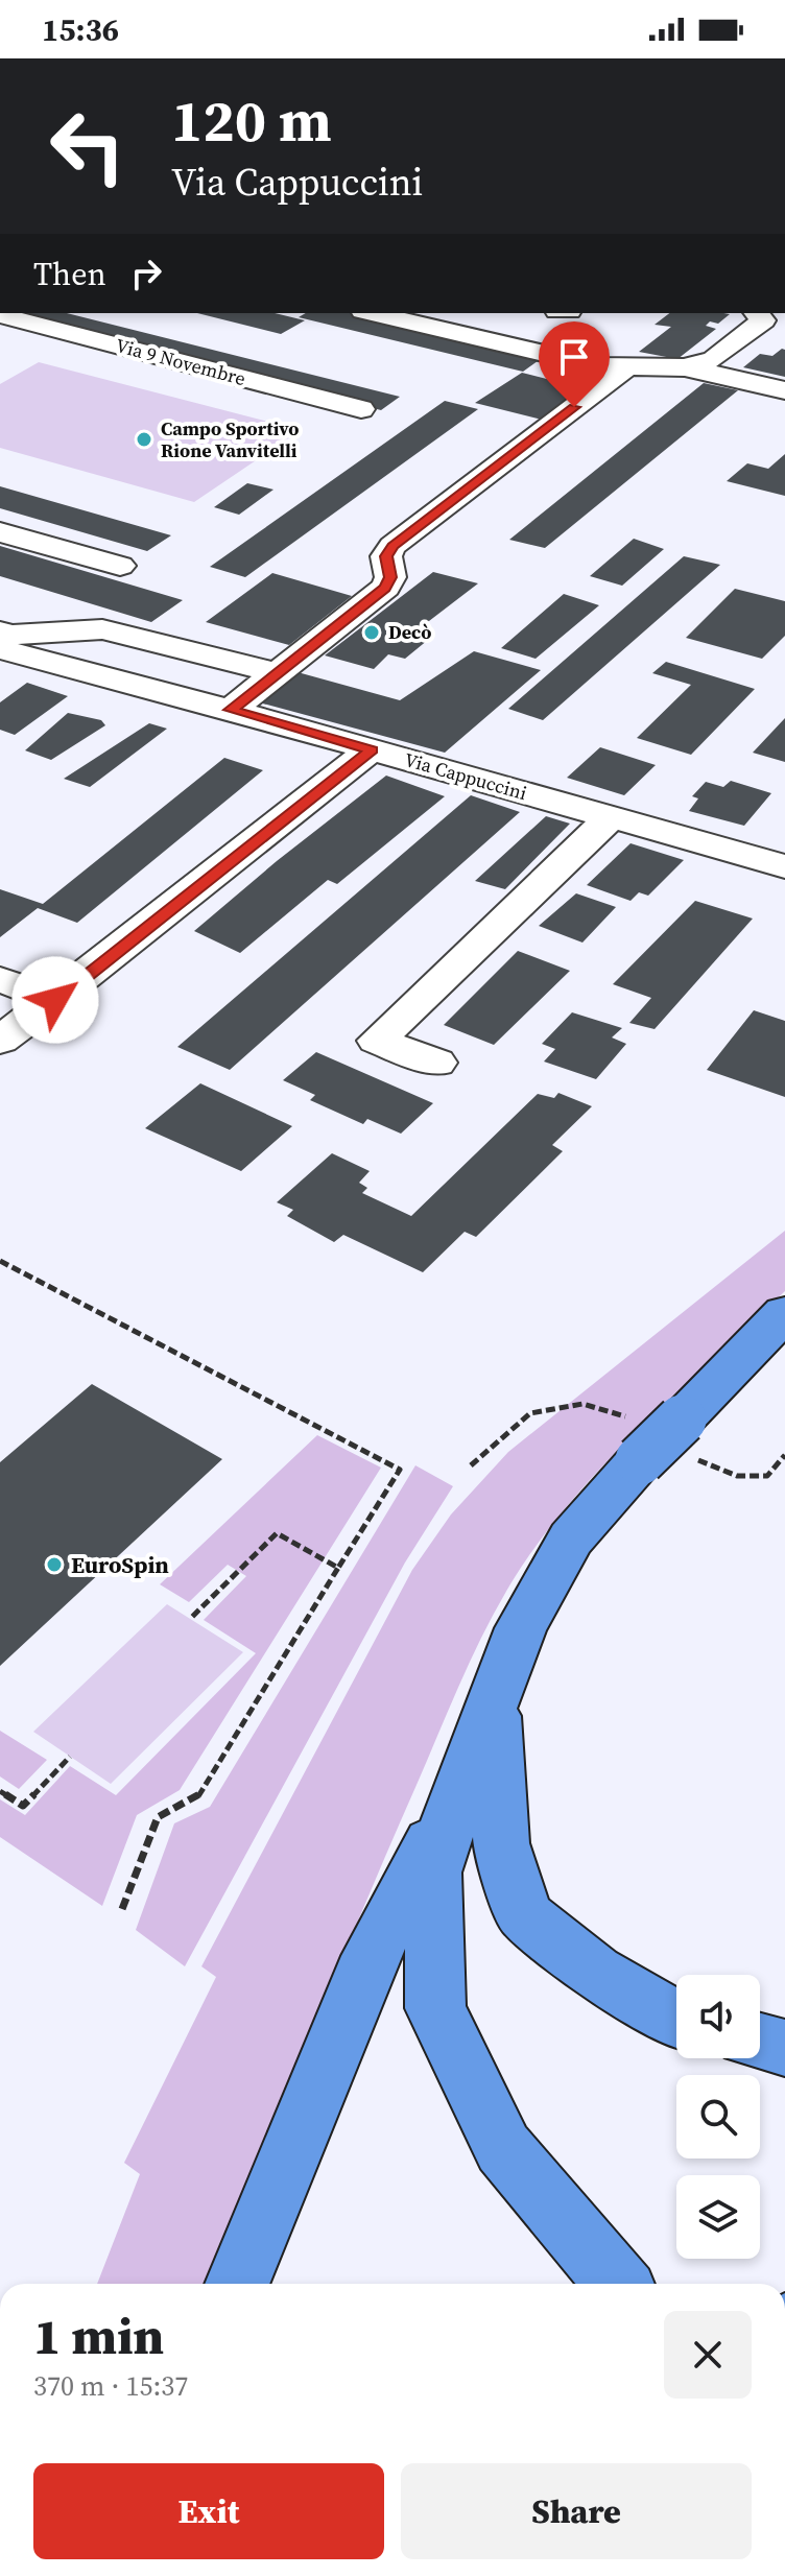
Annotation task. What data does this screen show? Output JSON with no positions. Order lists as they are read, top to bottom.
{
  "streets": {
    "street": ["Via 9 Novembre", "Via Cappuccini"]
  },
  "places": ["Campo Sportivo Rione Vanvitelli", "Decò", "EuroSpin"],
  "page": {
    "status": "15:36",
    "turn": ["120 m", "Via Cappuccini"],
    "then": "Then",
    "heading": ["1 min", "370 m · 15:37"],
    "buttons": ["Exit", "Share"]
  }
}
